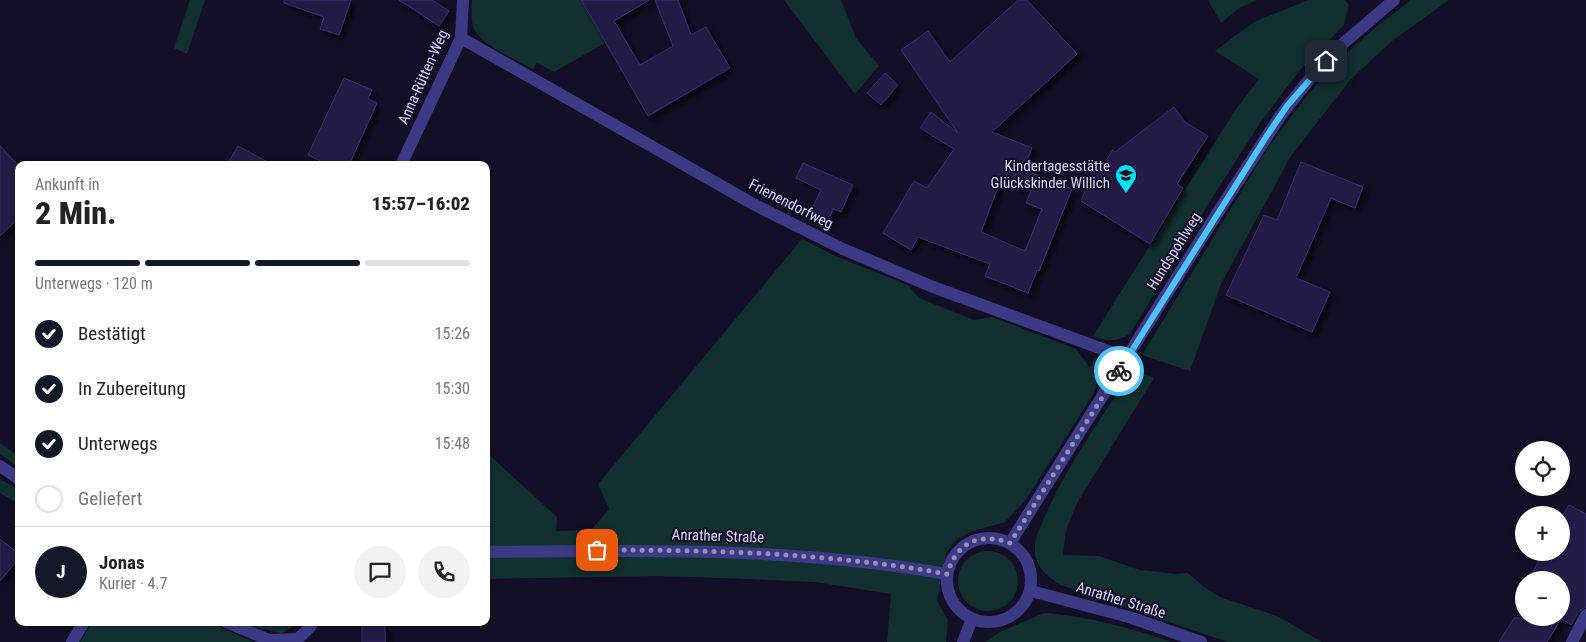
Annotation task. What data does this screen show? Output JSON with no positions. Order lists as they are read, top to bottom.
{
  "streets": {
    "street": [
      "Anna-Rütten-Weg",
      "Frienendorfweg",
      "Hundspohlweg",
      "Anrather Straße"
    ]
  },
  "crossings": [
    ["Anna-Rütten-Weg", "Frienendorfweg"],
    ["Frienendorfweg", "Hundspohlweg"],
    ["Hundspohlweg", "Anrather Straße"]
  ],
  "places": {
    "school or university": ["Kindertagesstätte Glückskinder Willich"]
  },
  "page": {
    "heading": ["2 Min.", "Ankunft in", "15:57–16:02"],
    "panel": ["Jonas", "Kurier · 4.7"],
    "bar": "Unterwegs · 120 m",
    "list": [
      ["Bestätigt", "15:26"],
      ["In Zubereitung", "15:30"],
      ["Unterwegs", "15:48"],
      "Geliefert"
    ],
    "map_buttons": ["+", "−"],
    "round": "J"
  }
}
